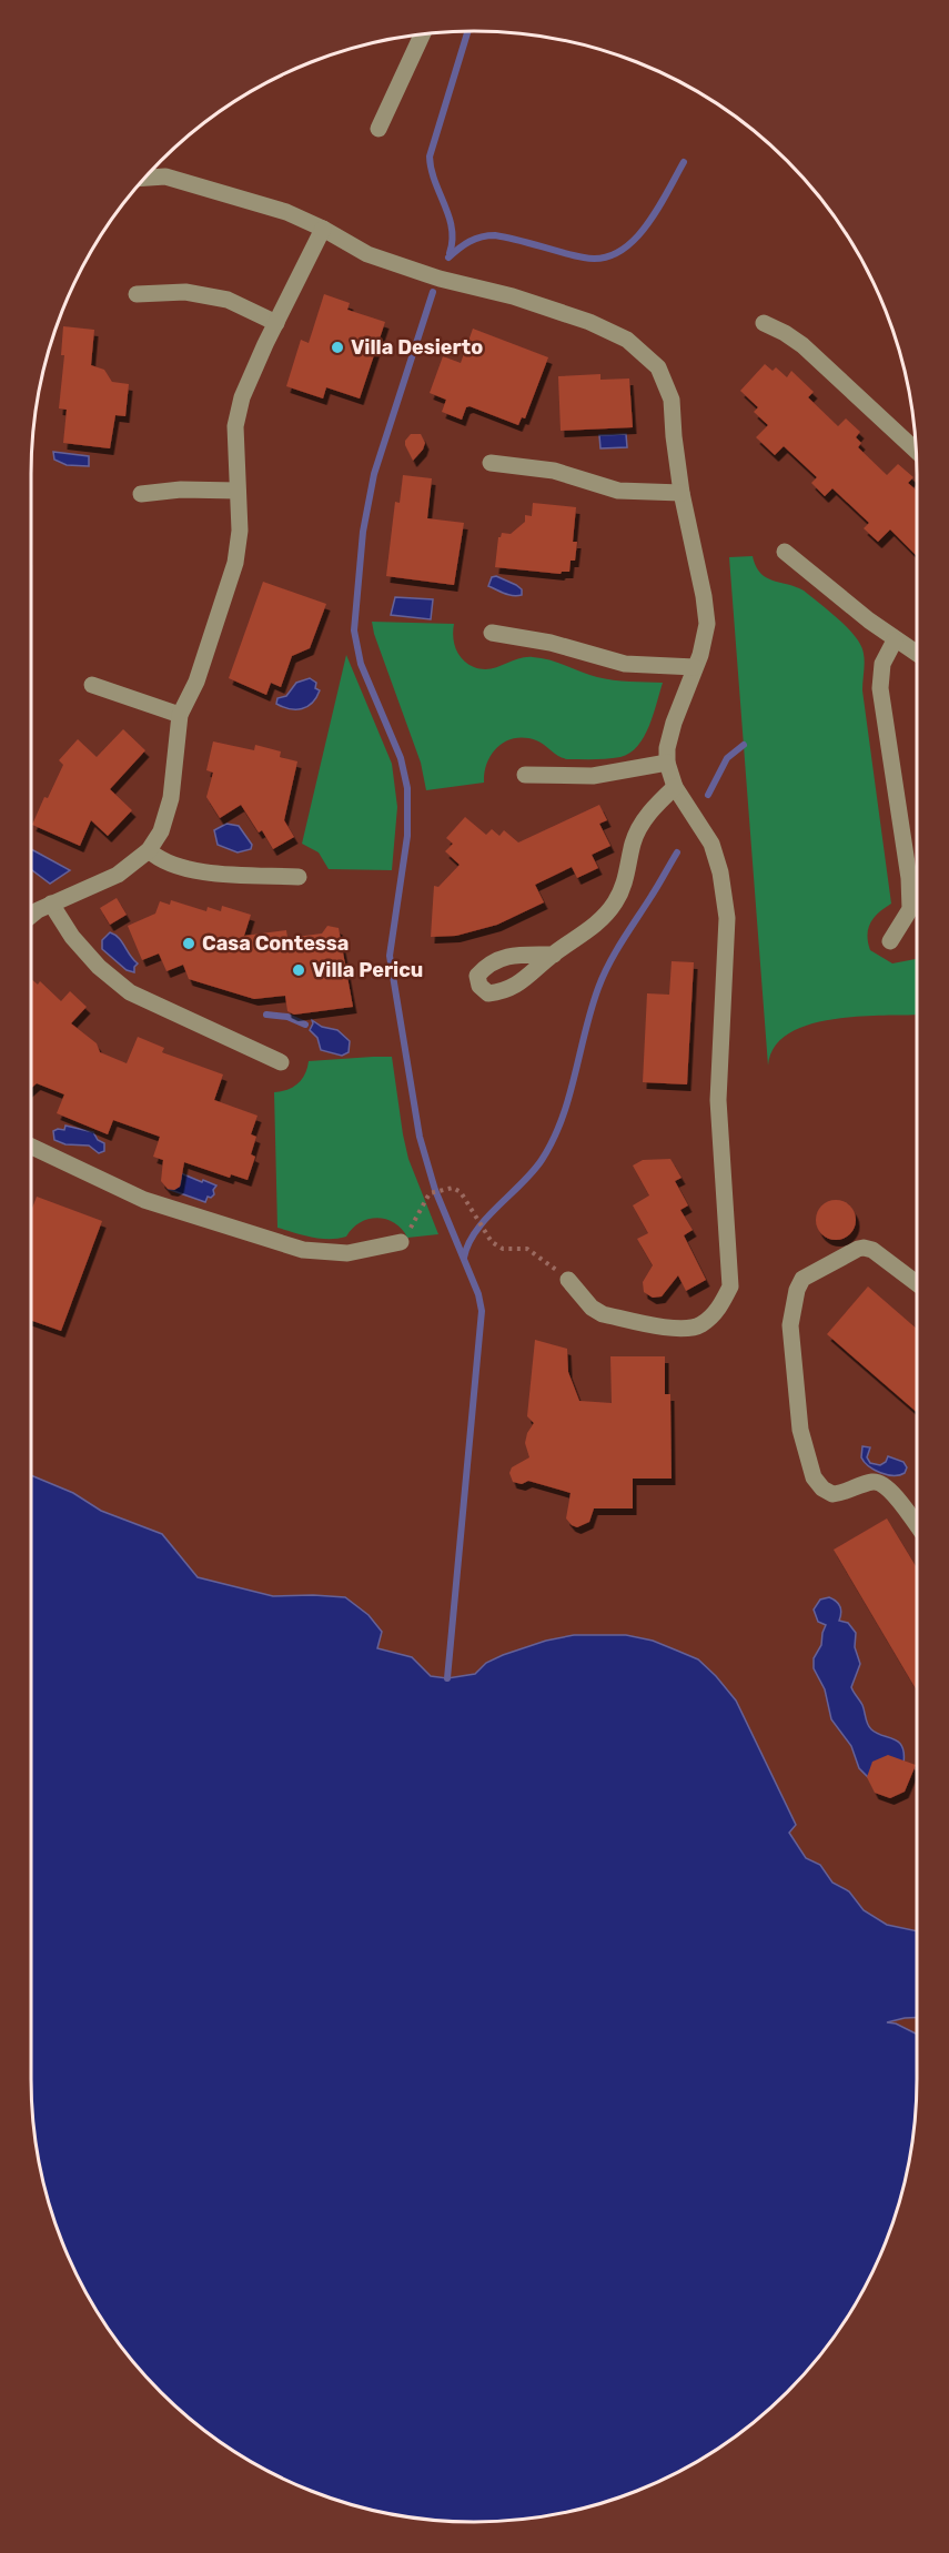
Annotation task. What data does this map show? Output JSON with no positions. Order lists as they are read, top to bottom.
{
  "places": ["Villa Desierto", "Casa Contessa", "Villa Pericu"]
}
